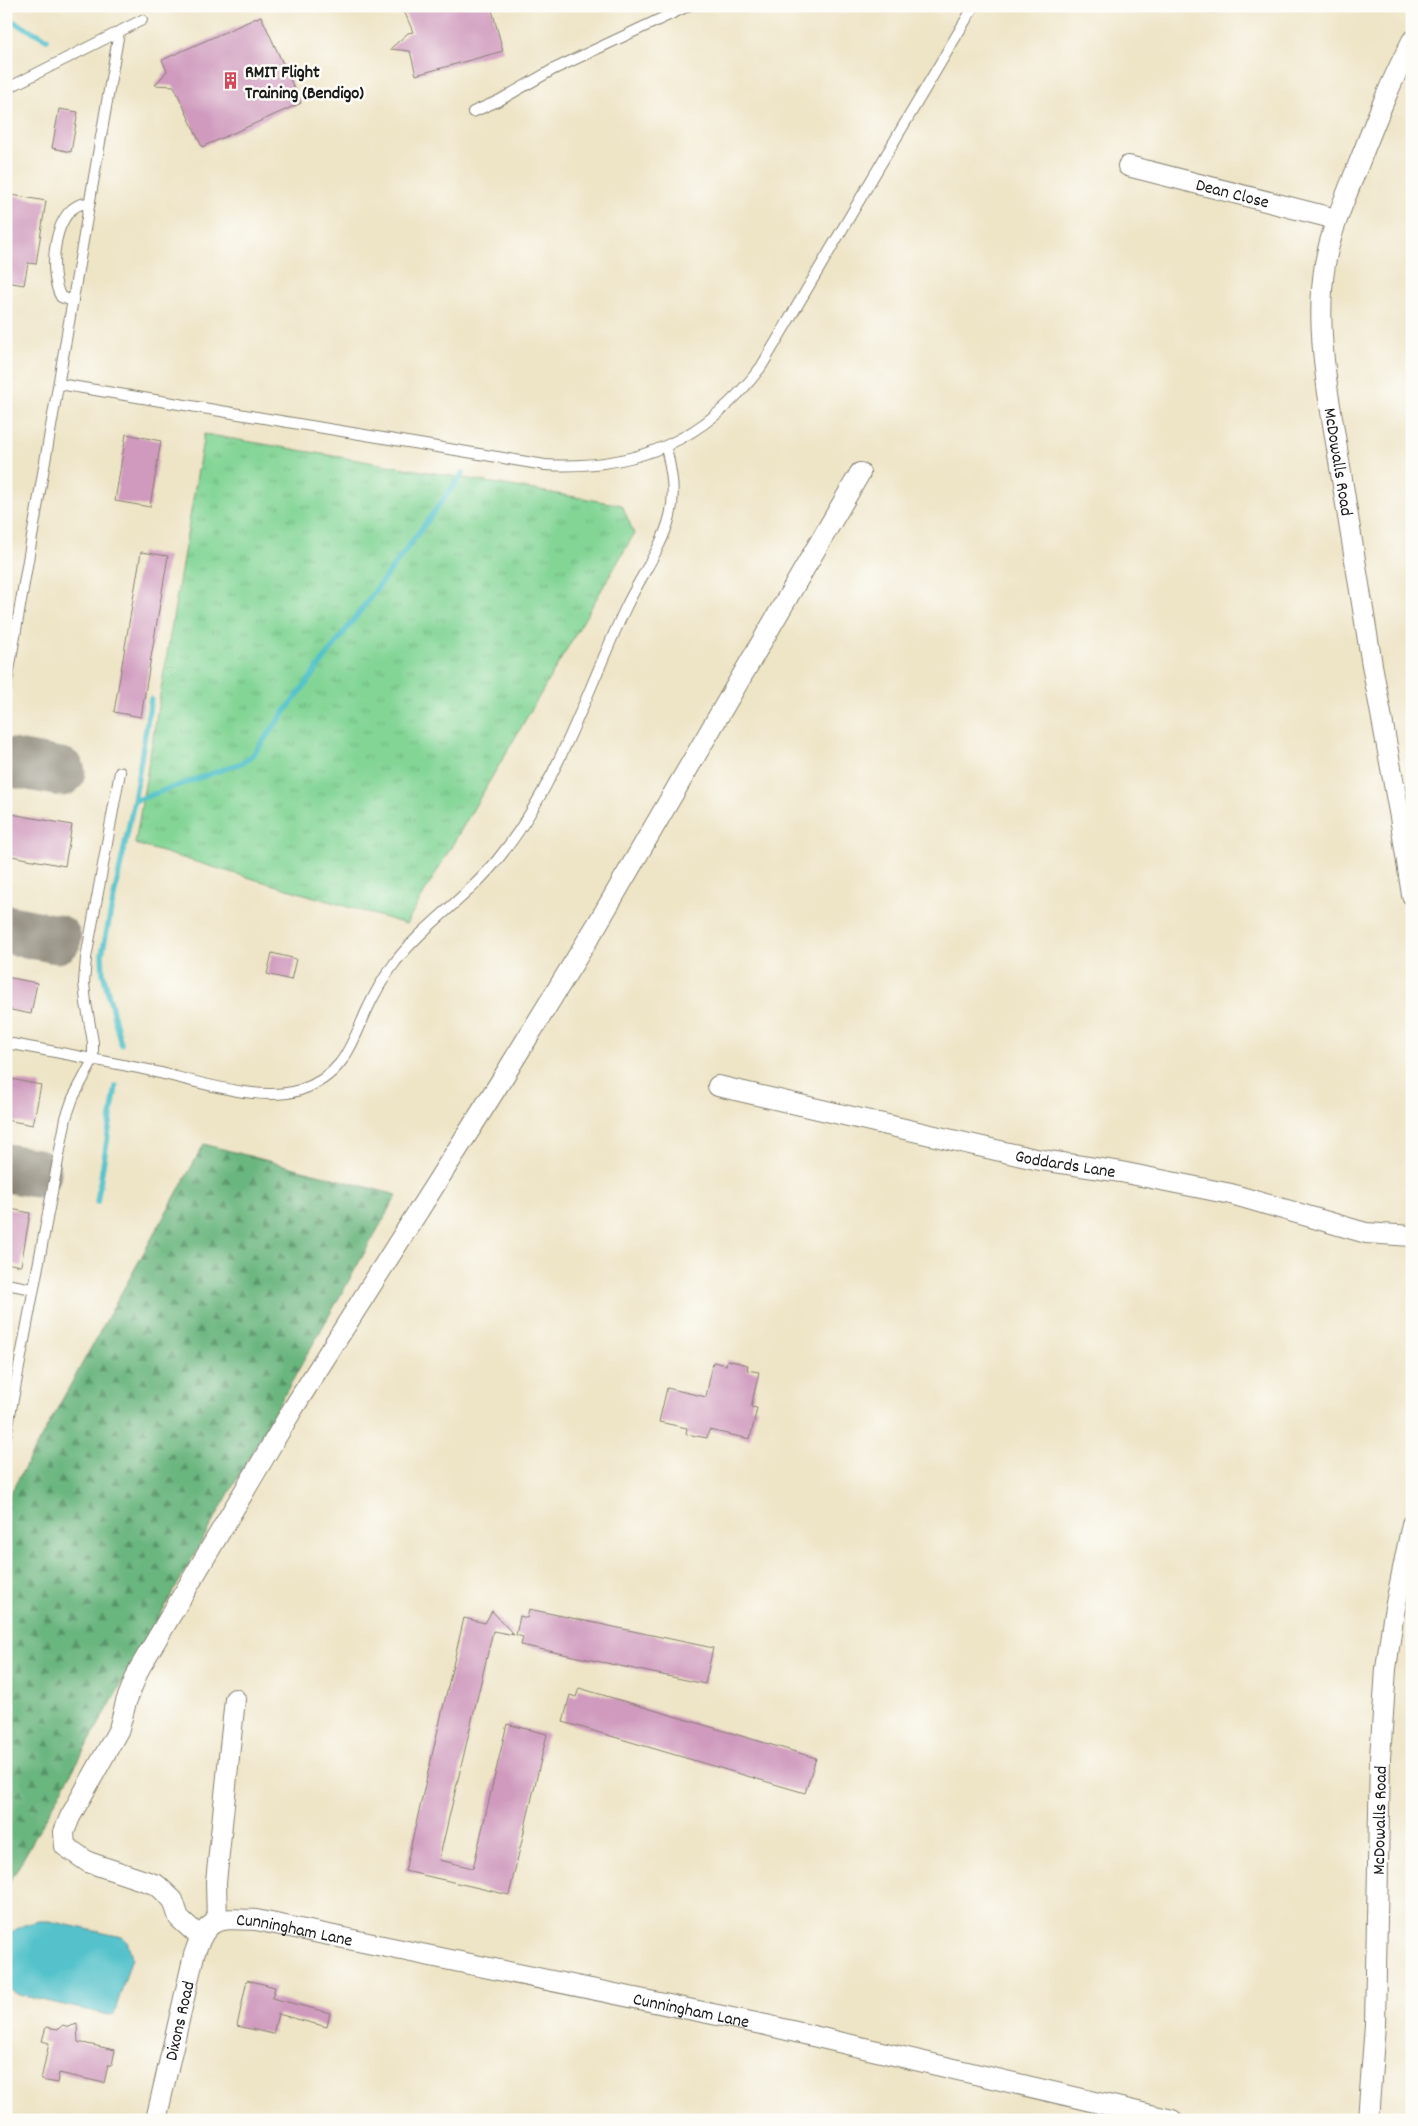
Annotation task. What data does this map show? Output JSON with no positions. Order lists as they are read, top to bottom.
{
  "streets": {
    "street": [
      "Dean Close",
      "McDowalls Road",
      "Goddards Lane",
      "Cunningham Lane",
      "Dixons Road"
    ]
  },
  "crossings": [
    ["Dean Close", "McDowalls Road"],
    ["Cunningham Lane", "Dixons Road"]
  ],
  "places": {
    "building": ["RMIT Flight Training (Bendigo)"]
  }
}
